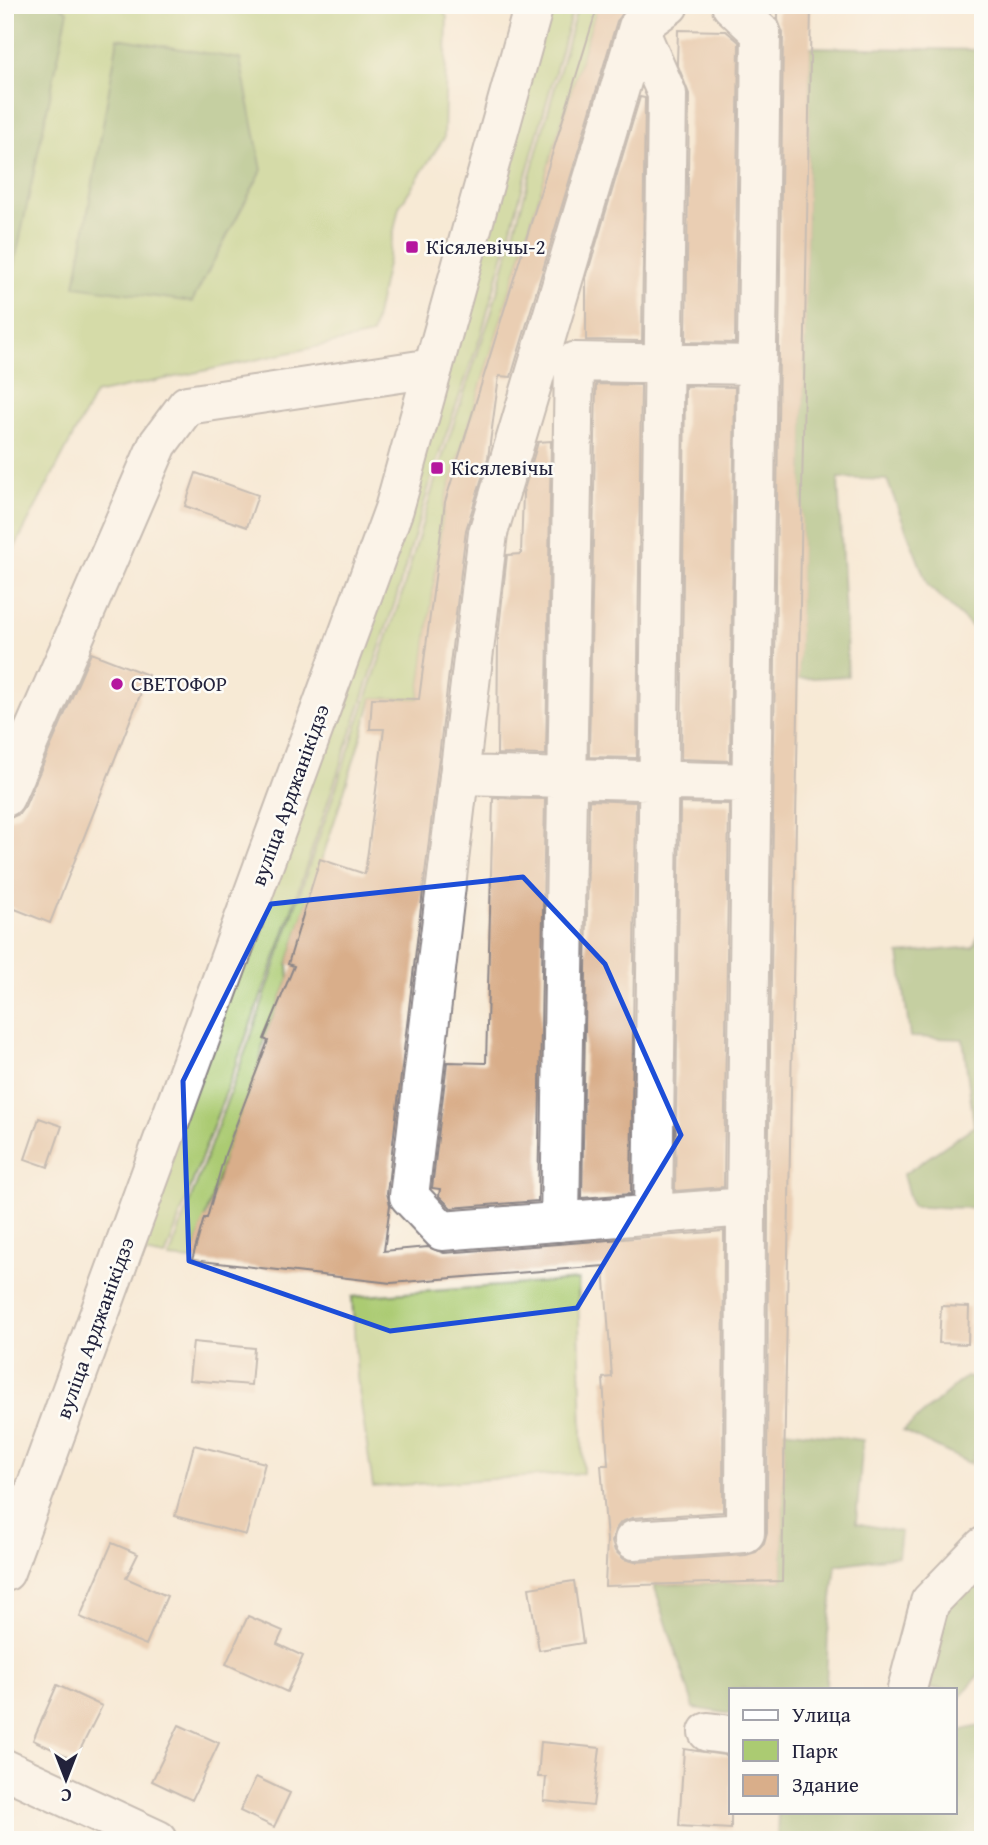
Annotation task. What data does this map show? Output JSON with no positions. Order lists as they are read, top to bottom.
{
  "streets": {
    "main road": ["вуліца Арджанікідзэ"]
  },
  "places": {
    "transit": ["Кісялевічы-2", "Кісялевічы"],
    "other": ["СВЕТОФОР"]
  },
  "legend": ["Улица", "Парк", "Здание"],
  "north": "bottom"
}
